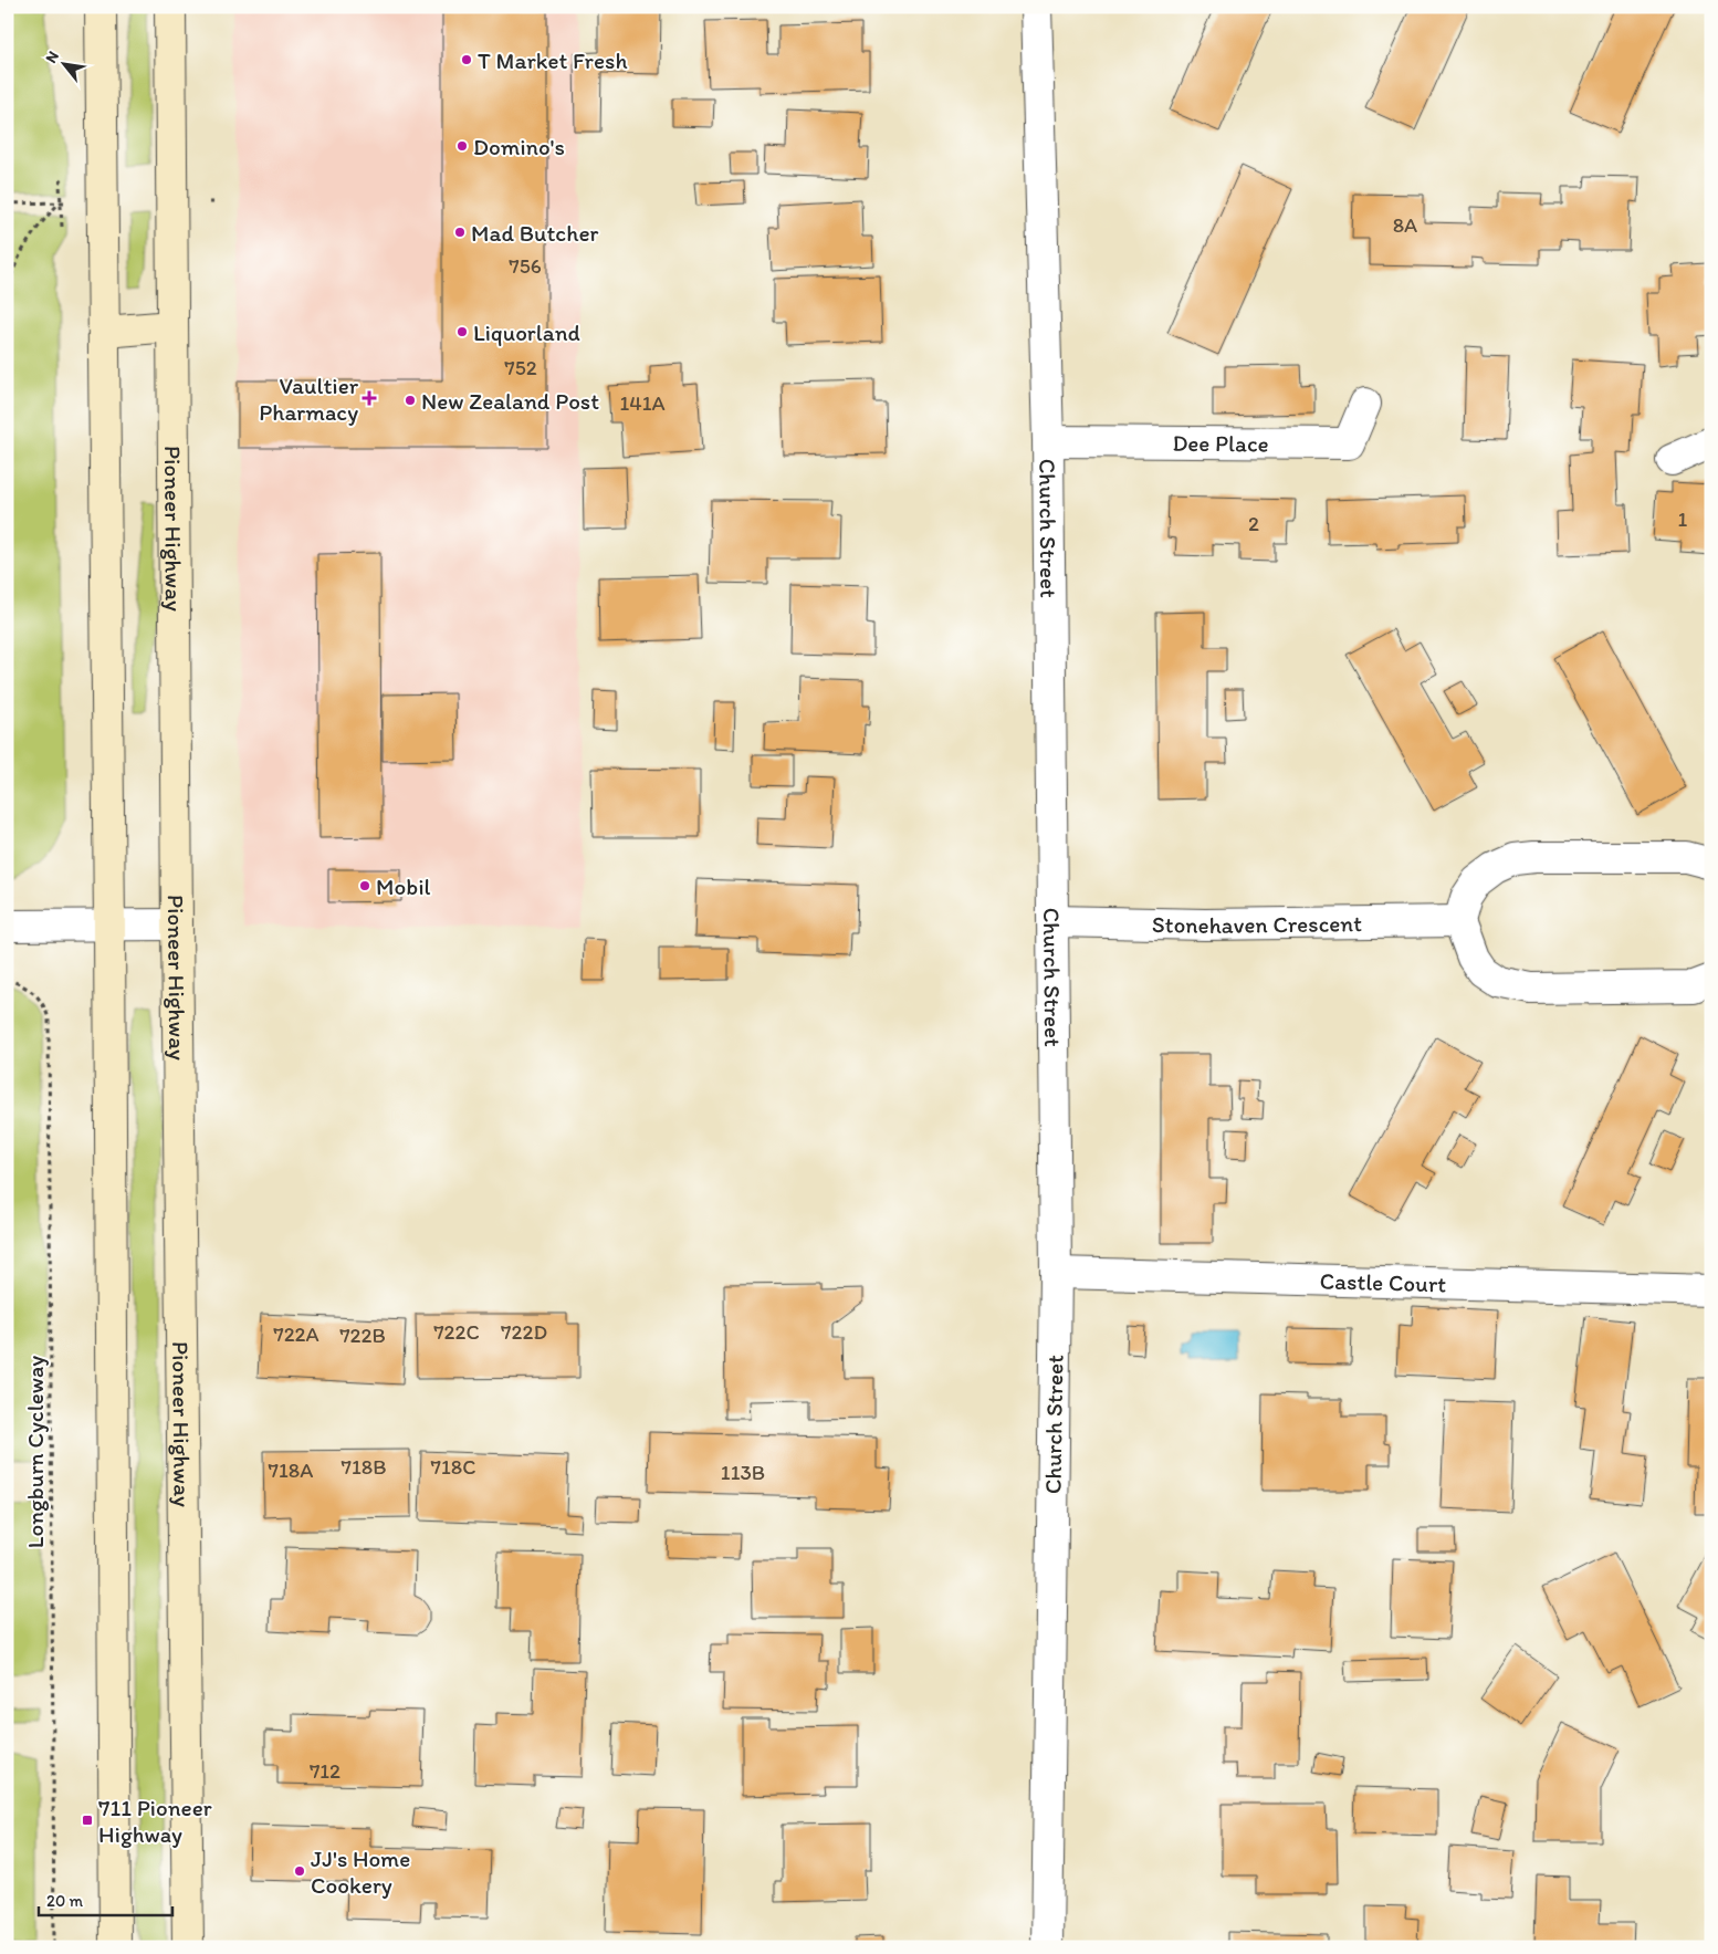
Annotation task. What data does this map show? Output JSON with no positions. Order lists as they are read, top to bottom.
{
  "streets": {
    "main road": ["Pioneer Highway"],
    "street": [
      "Dee Place",
      "Church Street",
      "Stonehaven Crescent",
      "Castle Court"
    ],
    "path": ["Longburn Cycleway"]
  },
  "crossings": [
    ["Dee Place", "Church Street"],
    ["Church Street", "Stonehaven Crescent"],
    ["Church Street", "Castle Court"]
  ],
  "places": {
    "other": [
      "T Market Fresh",
      "Domino's",
      "Mad Butcher",
      "Liquorland",
      "New Zealand Post",
      "Mobil",
      "JJ's Home Cookery"
    ],
    "health": ["Vaultier Pharmacy"],
    "transit": ["711 Pioneer Highway"]
  },
  "house_numbers": [
    "8A",
    "756",
    "752",
    "141A",
    "1",
    "2",
    "722C",
    "722D",
    "722A",
    "722B",
    "718B",
    "718C",
    "718A",
    "113B",
    "712"
  ],
  "scale_bar": "20 m",
  "north": "top left"
}
